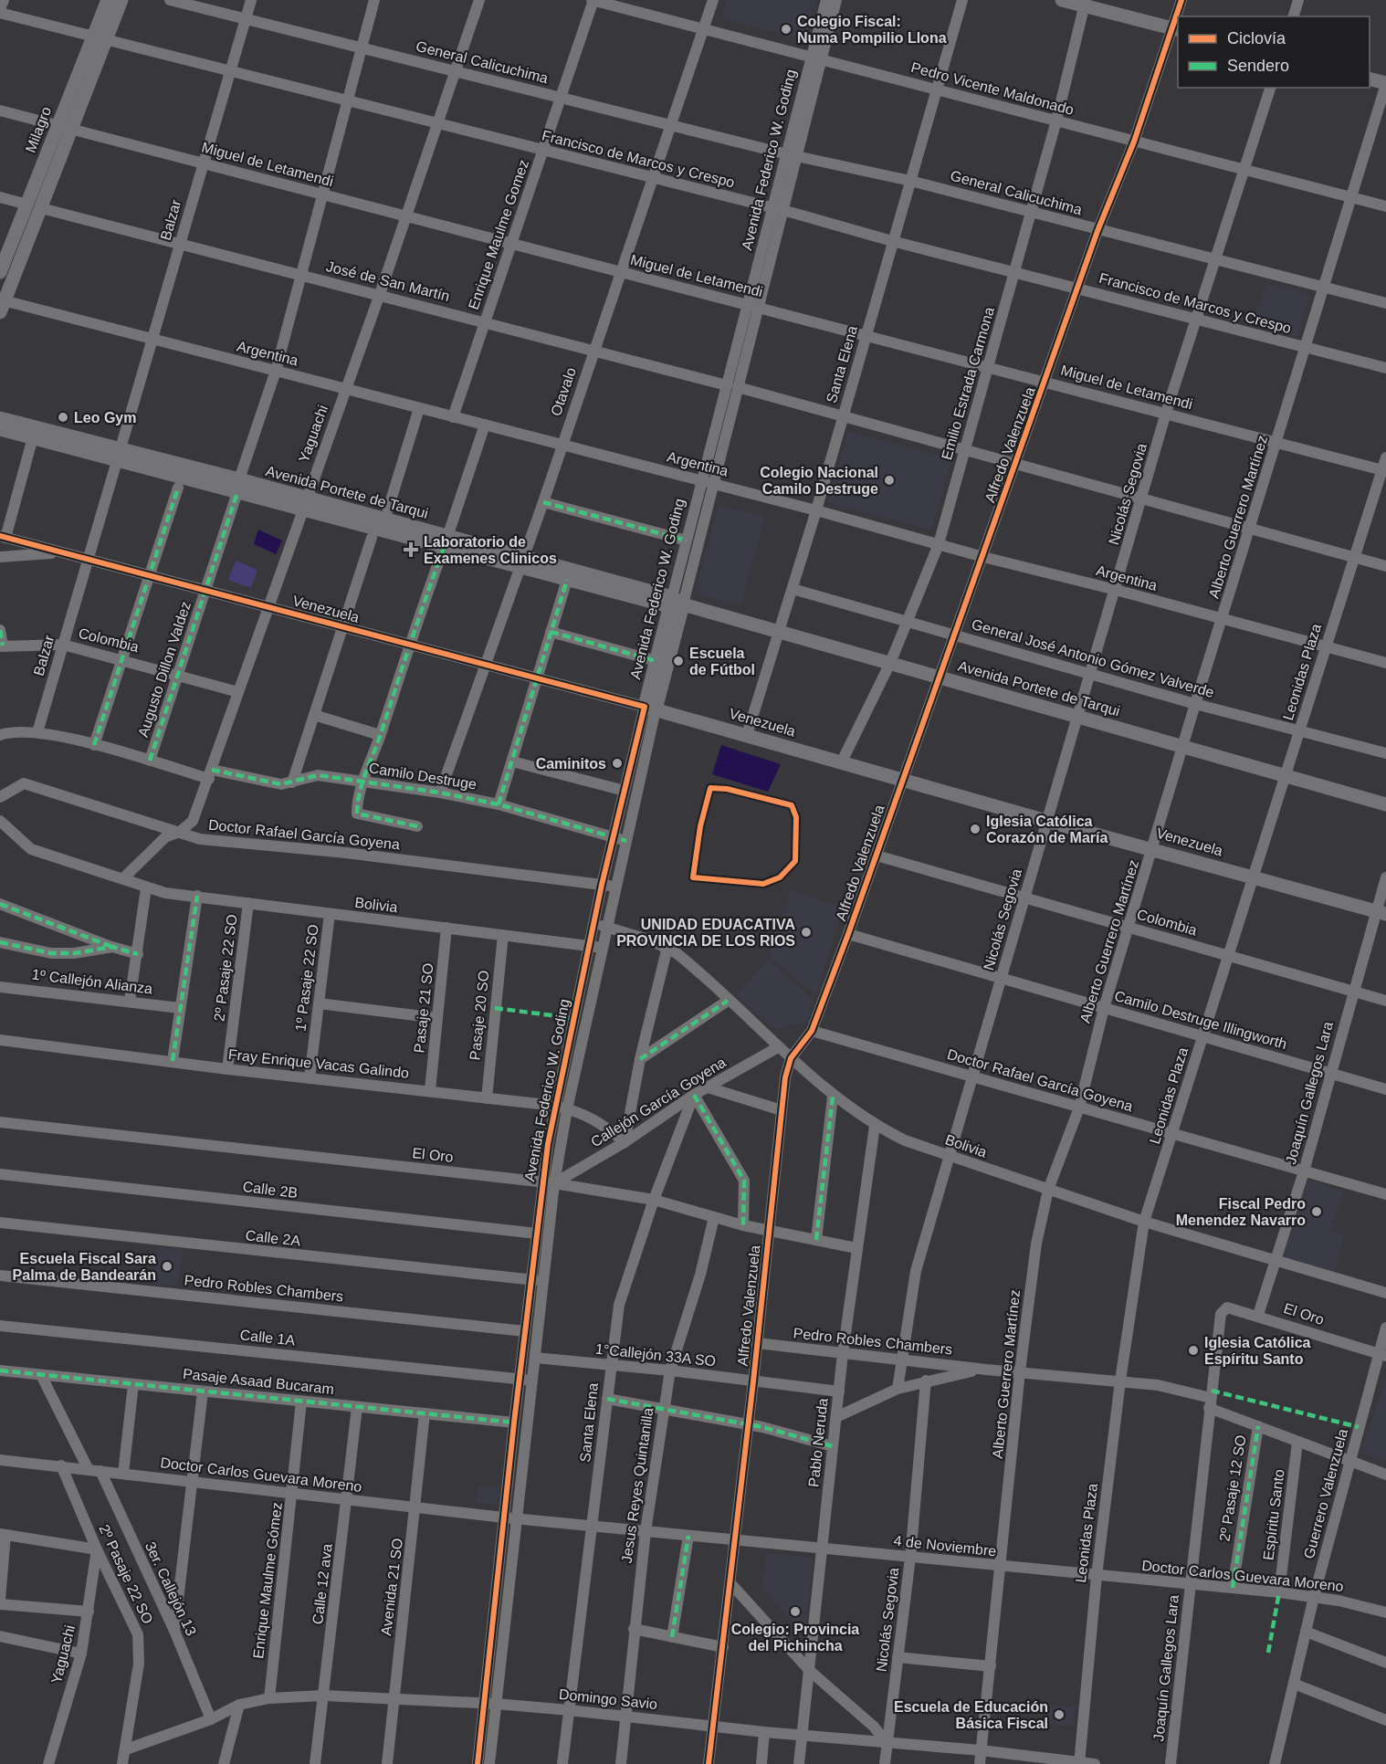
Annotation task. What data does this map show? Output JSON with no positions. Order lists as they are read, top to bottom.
{
  "streets": {
    "main road": [
      "Milagro",
      "Avenida Federico W. Goding",
      "Avenida Portete de Tarqui",
      "Venezuela"
    ],
    "street": [
      "General Calicuchima",
      "Pedro Vicente Maldonado",
      "Francisco de Marcos y Crespo",
      "Miguel de Letamendi",
      "Balzar",
      "Enrique Maulme Gomez",
      "José de San Martín",
      "Argentina",
      "Santa Elena",
      "Emilio Estrada Carmona",
      "Otavalo",
      "Yaguachi",
      "Alfredo Valenzuela",
      "Nicolás Segovia",
      "Alberto Guerrero Martínez",
      "Colombia",
      "General José Antonio Gómez Valverde",
      "Augusto Dillon Valdez",
      "Leonidas Plaza",
      "Camilo Destruge",
      "Doctor Rafael García Goyena",
      "Bolivia",
      "2º Pasaje 22 SO",
      "1º Pasaje 22 SO",
      "1º Callejón Alianza",
      "Pasaje 21 SO",
      "Pasaje 20 SO",
      "Camilo Destruge Illingworth",
      "Fray Enrique Vacas Galindo",
      "Joaquín Gallegos Lara",
      "Callejón García Goyena",
      "El Oro",
      "Calle 2B",
      "Calle 2A",
      "Pedro Robles Chambers",
      "Calle 1A",
      "1°Callejón 33A SO",
      "Pasaje Asaad Bucaram",
      "Pablo Neruda",
      "Doctor Carlos Guevara Moreno",
      "Jesus Reyes Quintanilla",
      "2º Pasaje 12 SO",
      "Guerrero Valenzuela",
      "Espíritu Santo",
      "4 de Noviembre",
      "Enrique Maulme Gómez",
      "Calle 12 ava",
      "Avenida 21 SO",
      "3er. Callejón 13",
      "Domingo Savio"
    ]
  },
  "crossings": [
    ["General Calicuchima", "Avenida Federico W. Goding"],
    ["General Calicuchima", "Balzar"],
    ["General Calicuchima", "Enrique Maulme Gomez"],
    ["General Calicuchima", "Santa Elena"],
    ["General Calicuchima", "Emilio Estrada Carmona"],
    ["General Calicuchima", "Otavalo"],
    ["General Calicuchima", "Yaguachi"],
    ["General Calicuchima", "Alfredo Valenzuela"],
    ["General Calicuchima", "Nicolás Segovia"],
    ["General Calicuchima", "Alberto Guerrero Martínez"],
    ["General Calicuchima", "Augusto Dillon Valdez"],
    ["Pedro Vicente Maldonado", "Avenida Federico W. Goding"],
    ["Pedro Vicente Maldonado", "Enrique Maulme Gomez"],
    ["Pedro Vicente Maldonado", "Santa Elena"],
    ["Pedro Vicente Maldonado", "Emilio Estrada Carmona"],
    ["Pedro Vicente Maldonado", "Otavalo"],
    ["Pedro Vicente Maldonado", "Alfredo Valenzuela"],
    ["Pedro Vicente Maldonado", "Nicolás Segovia"],
    ["Pedro Vicente Maldonado", "Alberto Guerrero Martínez"],
    ["Milagro", "Francisco de Marcos y Crespo"],
    ["Milagro", "Miguel de Letamendi"],
    ["Milagro", "José de San Martín"],
    ["Francisco de Marcos y Crespo", "Avenida Federico W. Goding"],
    ["Francisco de Marcos y Crespo", "Balzar"],
    ["Francisco de Marcos y Crespo", "Enrique Maulme Gomez"],
    ["Francisco de Marcos y Crespo", "Santa Elena"],
    ["Francisco de Marcos y Crespo", "Emilio Estrada Carmona"],
    ["Francisco de Marcos y Crespo", "Otavalo"],
    ["Francisco de Marcos y Crespo", "Yaguachi"],
    ["Francisco de Marcos y Crespo", "Alfredo Valenzuela"],
    ["Francisco de Marcos y Crespo", "Nicolás Segovia"],
    ["Francisco de Marcos y Crespo", "Alberto Guerrero Martínez"],
    ["Francisco de Marcos y Crespo", "Augusto Dillon Valdez"],
    ["Avenida Federico W. Goding", "Miguel de Letamendi"],
    ["Avenida Federico W. Goding", "José de San Martín"],
    ["Avenida Federico W. Goding", "Argentina"],
    ["Avenida Federico W. Goding", "Avenida Portete de Tarqui"],
    ["Avenida Federico W. Goding", "Venezuela"],
    ["Avenida Federico W. Goding", "Camilo Destruge"],
    ["Avenida Federico W. Goding", "Doctor Rafael García Goyena"],
    ["Avenida Federico W. Goding", "Bolivia"],
    ["Avenida Federico W. Goding", "Fray Enrique Vacas Galindo"],
    ["Avenida Federico W. Goding", "Callejón García Goyena"],
    ["Avenida Federico W. Goding", "El Oro"],
    ["Avenida Federico W. Goding", "Calle 2B"],
    ["Avenida Federico W. Goding", "Calle 2A"],
    ["Avenida Federico W. Goding", "Pedro Robles Chambers"],
    ["Avenida Federico W. Goding", "Calle 1A"],
    ["Avenida Federico W. Goding", "Pasaje Asaad Bucaram"],
    ["Avenida Federico W. Goding", "Doctor Carlos Guevara Moreno"],
    ["Avenida Federico W. Goding", "Domingo Savio"],
    ["Miguel de Letamendi", "Balzar"],
    ["Miguel de Letamendi", "Enrique Maulme Gomez"],
    ["Miguel de Letamendi", "Santa Elena"],
    ["Miguel de Letamendi", "Emilio Estrada Carmona"],
    ["Miguel de Letamendi", "Otavalo"],
    ["Miguel de Letamendi", "Yaguachi"],
    ["Miguel de Letamendi", "Alfredo Valenzuela"],
    ["Miguel de Letamendi", "Nicolás Segovia"],
    ["Miguel de Letamendi", "Alberto Guerrero Martínez"],
    ["Miguel de Letamendi", "Augusto Dillon Valdez"],
    ["Miguel de Letamendi", "Leonidas Plaza"],
    ["Balzar", "José de San Martín"],
    ["Balzar", "Argentina"],
    ["Balzar", "Avenida Portete de Tarqui"],
    ["Balzar", "Venezuela"],
    ["Balzar", "Colombia"],
    ["Balzar", "Camilo Destruge"],
    ["Enrique Maulme Gomez", "José de San Martín"],
    ["Enrique Maulme Gomez", "Argentina"],
    ["José de San Martín", "Santa Elena"],
    ["José de San Martín", "Emilio Estrada Carmona"],
    ["José de San Martín", "Otavalo"],
    ["José de San Martín", "Yaguachi"],
    ["José de San Martín", "Alfredo Valenzuela"],
    ["José de San Martín", "Nicolás Segovia"],
    ["José de San Martín", "Alberto Guerrero Martínez"],
    ["José de San Martín", "Augusto Dillon Valdez"],
    ["José de San Martín", "Leonidas Plaza"],
    ["Argentina", "Santa Elena"],
    ["Argentina", "Emilio Estrada Carmona"],
    ["Argentina", "Otavalo"],
    ["Argentina", "Yaguachi"],
    ["Argentina", "Alfredo Valenzuela"],
    ["Argentina", "Nicolás Segovia"],
    ["Argentina", "Alberto Guerrero Martínez"],
    ["Argentina", "Augusto Dillon Valdez"],
    ["Argentina", "Leonidas Plaza"],
    ["Santa Elena", "Avenida Portete de Tarqui"],
    ["Santa Elena", "Venezuela"],
    ["Santa Elena", "General José Antonio Gómez Valverde"],
    ["Santa Elena", "Callejón García Goyena"],
    ["Santa Elena", "El Oro"],
    ["Santa Elena", "1°Callejón 33A SO"],
    ["Santa Elena", "Doctor Carlos Guevara Moreno"],
    ["Santa Elena", "Domingo Savio"],
    ["Emilio Estrada Carmona", "Avenida Portete de Tarqui"],
    ["Emilio Estrada Carmona", "Venezuela"],
    ["Emilio Estrada Carmona", "General José Antonio Gómez Valverde"],
    ["Otavalo", "Avenida Portete de Tarqui"],
    ["Otavalo", "Venezuela"],
    ["Otavalo", "Camilo Destruge"],
    ["Yaguachi", "Avenida Portete de Tarqui"],
    ["Yaguachi", "Venezuela"],
    ["Yaguachi", "Colombia"],
    ["Yaguachi", "Camilo Destruge"],
    ["Yaguachi", "Doctor Rafael García Goyena"],
    ["Yaguachi", "Bolivia"],
    ["Yaguachi", "2º Pasaje 22 SO"],
    ["Alfredo Valenzuela", "Avenida Portete de Tarqui"],
    ["Alfredo Valenzuela", "Venezuela"],
    ["Alfredo Valenzuela", "Colombia"],
    ["Alfredo Valenzuela", "General José Antonio Gómez Valverde"],
    ["Alfredo Valenzuela", "Doctor Rafael García Goyena"],
    ["Alfredo Valenzuela", "Bolivia"],
    ["Alfredo Valenzuela", "Camilo Destruge Illingworth"],
    ["Alfredo Valenzuela", "El Oro"],
    ["Alfredo Valenzuela", "Pedro Robles Chambers"],
    ["Alfredo Valenzuela", "1°Callejón 33A SO"],
    ["Alfredo Valenzuela", "4 de Noviembre"],
    ["Alfredo Valenzuela", "Domingo Savio"],
    ["Avenida Portete de Tarqui", "Nicolás Segovia"],
    ["Avenida Portete de Tarqui", "Alberto Guerrero Martínez"],
    ["Avenida Portete de Tarqui", "Augusto Dillon Valdez"],
    ["Avenida Portete de Tarqui", "Leonidas Plaza"],
    ["Nicolás Segovia", "Venezuela"],
    ["Nicolás Segovia", "Colombia"],
    ["Nicolás Segovia", "General José Antonio Gómez Valverde"],
    ["Nicolás Segovia", "Doctor Rafael García Goyena"],
    ["Nicolás Segovia", "Bolivia"],
    ["Nicolás Segovia", "Camilo Destruge Illingworth"],
    ["Nicolás Segovia", "Pedro Robles Chambers"],
    ["Nicolás Segovia", "4 de Noviembre"],
    ["Nicolás Segovia", "Domingo Savio"],
    ["Alberto Guerrero Martínez", "Venezuela"],
    ["Alberto Guerrero Martínez", "Colombia"],
    ["Alberto Guerrero Martínez", "General José Antonio Gómez Valverde"],
    ["Alberto Guerrero Martínez", "Doctor Rafael García Goyena"],
    ["Alberto Guerrero Martínez", "Bolivia"],
    ["Alberto Guerrero Martínez", "Camilo Destruge Illingworth"],
    ["Alberto Guerrero Martínez", "Pedro Robles Chambers"],
    ["Alberto Guerrero Martínez", "4 de Noviembre"],
    ["Alberto Guerrero Martínez", "Domingo Savio"],
    ["Venezuela", "Augusto Dillon Valdez"],
    ["Venezuela", "Leonidas Plaza"],
    ["Venezuela", "Joaquín Gallegos Lara"],
    ["Colombia", "Augusto Dillon Valdez"],
    ["Colombia", "Leonidas Plaza"],
    ["Colombia", "Joaquín Gallegos Lara"],
    ["General José Antonio Gómez Valverde", "Leonidas Plaza"],
    ["Augusto Dillon Valdez", "Camilo Destruge"],
    ["Leonidas Plaza", "Doctor Rafael García Goyena"],
    ["Leonidas Plaza", "Bolivia"],
    ["Leonidas Plaza", "Camilo Destruge Illingworth"],
    ["Leonidas Plaza", "Pedro Robles Chambers"],
    ["Leonidas Plaza", "4 de Noviembre"],
    ["Leonidas Plaza", "Domingo Savio"],
    ["Doctor Rafael García Goyena", "Joaquín Gallegos Lara"],
    ["Bolivia", "2º Pasaje 22 SO"],
    ["Bolivia", "1º Pasaje 22 SO"],
    ["Bolivia", "Pasaje 21 SO"],
    ["Bolivia", "Pasaje 20 SO"],
    ["Bolivia", "Joaquín Gallegos Lara"],
    ["Bolivia", "Callejón García Goyena"],
    ["Bolivia", "Pablo Neruda"],
    ["2º Pasaje 22 SO", "Fray Enrique Vacas Galindo"],
    ["2º Pasaje 22 SO", "Doctor Carlos Guevara Moreno"],
    ["2º Pasaje 22 SO", "Domingo Savio"],
    ["1º Pasaje 22 SO", "Fray Enrique Vacas Galindo"],
    ["Pasaje 21 SO", "Fray Enrique Vacas Galindo"],
    ["Pasaje 20 SO", "Fray Enrique Vacas Galindo"],
    ["Camilo Destruge Illingworth", "Joaquín Gallegos Lara"],
    ["Fray Enrique Vacas Galindo", "Callejón García Goyena"],
    ["Joaquín Gallegos Lara", "El Oro"],
    ["Joaquín Gallegos Lara", "Pedro Robles Chambers"],
    ["Joaquín Gallegos Lara", "Doctor Carlos Guevara Moreno"],
    ["Callejón García Goyena", "El Oro"],
    ["El Oro", "Pablo Neruda"],
    ["El Oro", "Jesus Reyes Quintanilla"],
    ["El Oro", "Guerrero Valenzuela"],
    ["Pedro Robles Chambers", "Pablo Neruda"],
    ["Pedro Robles Chambers", "2º Pasaje 12 SO"],
    ["Pedro Robles Chambers", "Guerrero Valenzuela"],
    ["Pedro Robles Chambers", "Espíritu Santo"],
    ["1°Callejón 33A SO", "Pablo Neruda"],
    ["1°Callejón 33A SO", "Jesus Reyes Quintanilla"],
    ["Pasaje Asaad Bucaram", "Enrique Maulme Gómez"],
    ["Pasaje Asaad Bucaram", "Calle 12 ava"],
    ["Pasaje Asaad Bucaram", "Avenida 21 SO"],
    ["Pasaje Asaad Bucaram", "3er. Callejón 13"],
    ["Pablo Neruda", "4 de Noviembre"],
    ["Pablo Neruda", "Domingo Savio"],
    ["Doctor Carlos Guevara Moreno", "Jesus Reyes Quintanilla"],
    ["Doctor Carlos Guevara Moreno", "2º Pasaje 12 SO"],
    ["Doctor Carlos Guevara Moreno", "Guerrero Valenzuela"],
    ["Doctor Carlos Guevara Moreno", "Espíritu Santo"],
    ["Doctor Carlos Guevara Moreno", "4 de Noviembre"],
    ["Doctor Carlos Guevara Moreno", "Enrique Maulme Gómez"],
    ["Doctor Carlos Guevara Moreno", "Calle 12 ava"],
    ["Doctor Carlos Guevara Moreno", "Avenida 21 SO"],
    ["Doctor Carlos Guevara Moreno", "3er. Callejón 13"],
    ["Jesus Reyes Quintanilla", "4 de Noviembre"],
    ["Jesus Reyes Quintanilla", "Domingo Savio"],
    ["Enrique Maulme Gómez", "Domingo Savio"],
    ["Calle 12 ava", "Domingo Savio"],
    ["Avenida 21 SO", "Domingo Savio"],
    ["3er. Callejón 13", "Domingo Savio"]
  ],
  "places": {
    "other": [
      "Colegio Fiscal: Numa Pompilio Llona",
      "Leo Gym",
      "Colegio Nacional Camilo Destruge",
      "Escuela de Fútbol",
      "Caminitos",
      "Iglesia Católica Corazón de María",
      "UNIDAD EDUACATIVA PROVINCIA DE LOS RIOS",
      "Fiscal Pedro Menendez Navarro",
      "Escuela Fiscal Sara Palma de Bandearán",
      "Iglesia Católica Espíritu Santo",
      "Colegio: Provincia del Pichincha",
      "Escuela de Educación Básica Fiscal"
    ],
    "health": ["Laboratorio de Examenes Clinicos"]
  },
  "legend": ["Ciclovía", "Sendero"]
}
